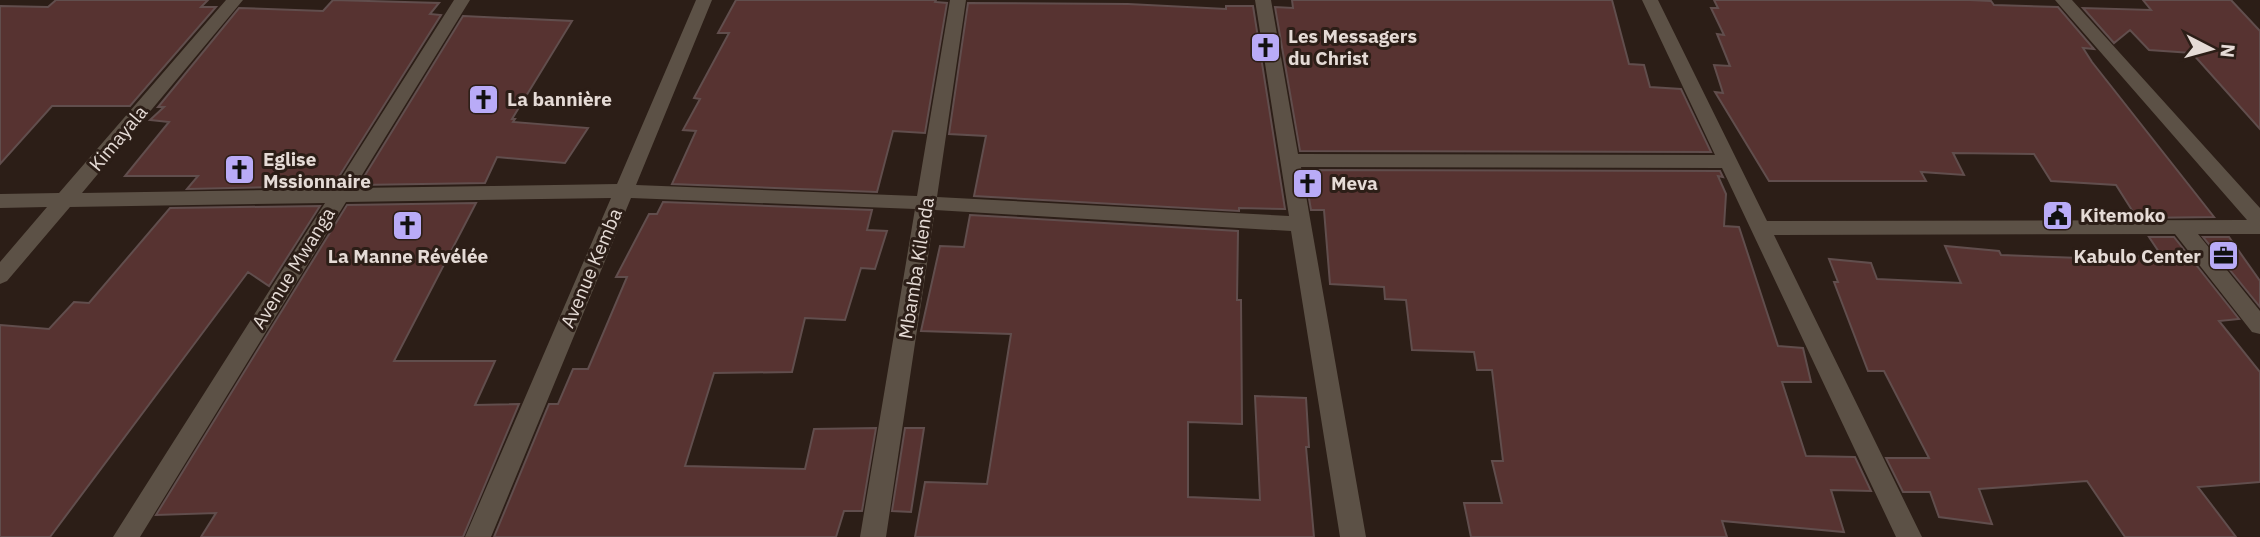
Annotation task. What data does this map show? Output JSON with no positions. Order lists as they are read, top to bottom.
{
  "streets": {
    "street": [
      "Kimayala",
      "Avenue Mwanga",
      "Avenue Kemba",
      "Mbamba Kilenda"
    ]
  },
  "places": {
    "church": [
      "Les Messagers du Christ",
      "La bannière",
      "Eglise Mssionnaire",
      "Meva",
      "La Manne Révélée"
    ],
    "public building": ["Kitemoko"],
    "office": ["Kabulo Center"]
  },
  "north": "right"
}
